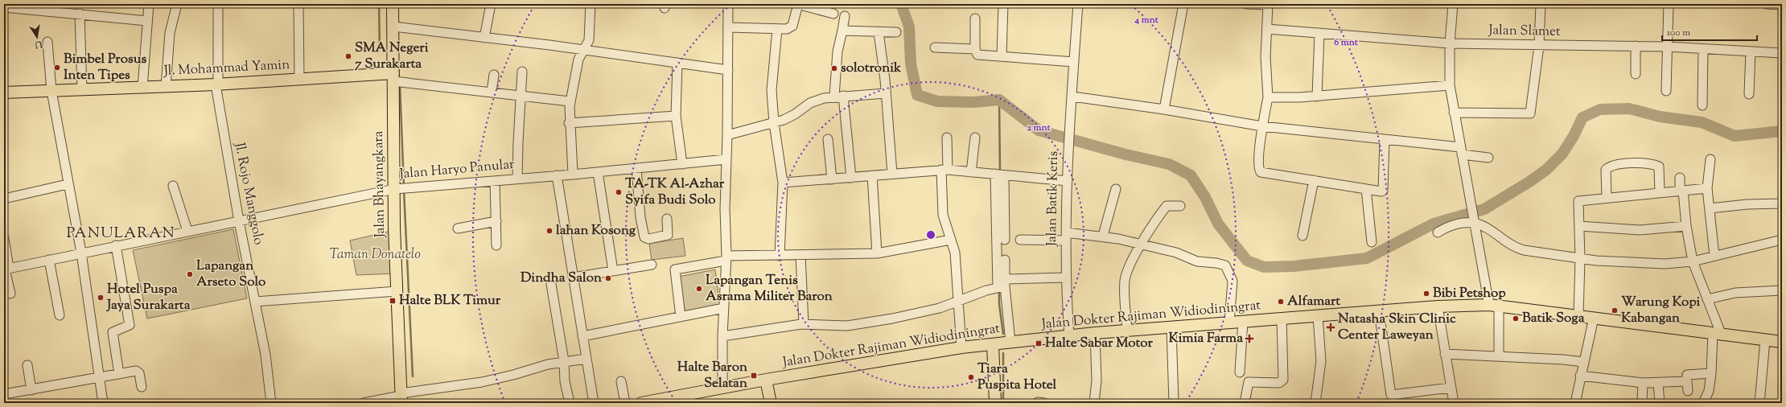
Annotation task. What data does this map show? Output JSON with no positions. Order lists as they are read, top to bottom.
{
  "streets": {
    "main road": ["Jl. Mohammad Yamin", "Jalan Bhayangkara", "Jalan Dokter Rajiman Widiodiningrat"],
    "street": [
      "Jalan Slamet",
      "Jalan Haryo Panular",
      "Jl. Rojo Manggolo",
      "Jalan Batik Keris"
    ]
  },
  "crossings": [
    ["Jl. Mohammad Yamin", "Jalan Bhayangkara"],
    ["Jl. Mohammad Yamin", "Jl. Rojo Manggolo"],
    ["Jalan Haryo Panular", "Jalan Bhayangkara"],
    ["Jalan Haryo Panular", "Jl. Rojo Manggolo"],
    ["Jalan Batik Keris", "Jalan Dokter Rajiman Widiodiningrat"]
  ],
  "districts": ["PANULARAN"],
  "parks": ["Taman Donatelo"],
  "places": {
    "other": [
      "SMA Negeri 7 Surakarta",
      "Bimbel Prosus Inten Tipes",
      "solotronik",
      "TA-TK Al-Azhar Syifa Budi Solo",
      "lahan Kosong",
      "Lapangan Arseto Solo",
      "Dindha Salon",
      "Lapangan Tenis Asrama Militer Baron",
      "Bibi Petshop",
      "Hotel Puspa Jaya Surakarta",
      "Alfamart",
      "Warung Kopi Kabangan",
      "Batik Soga",
      "Tiara Puspita Hotel"
    ],
    "transit": ["Halte BLK Timur", "Halte Sabar Motor", "Halte Baron Selatan"],
    "health": ["Natasha Skin Clinic Center Laweyan", "Kimia Farma"]
  },
  "scale_bar": "100 m",
  "north": "bottom",
  "rings": ["4 mnt", "6 mnt", "2 mnt"]
}
